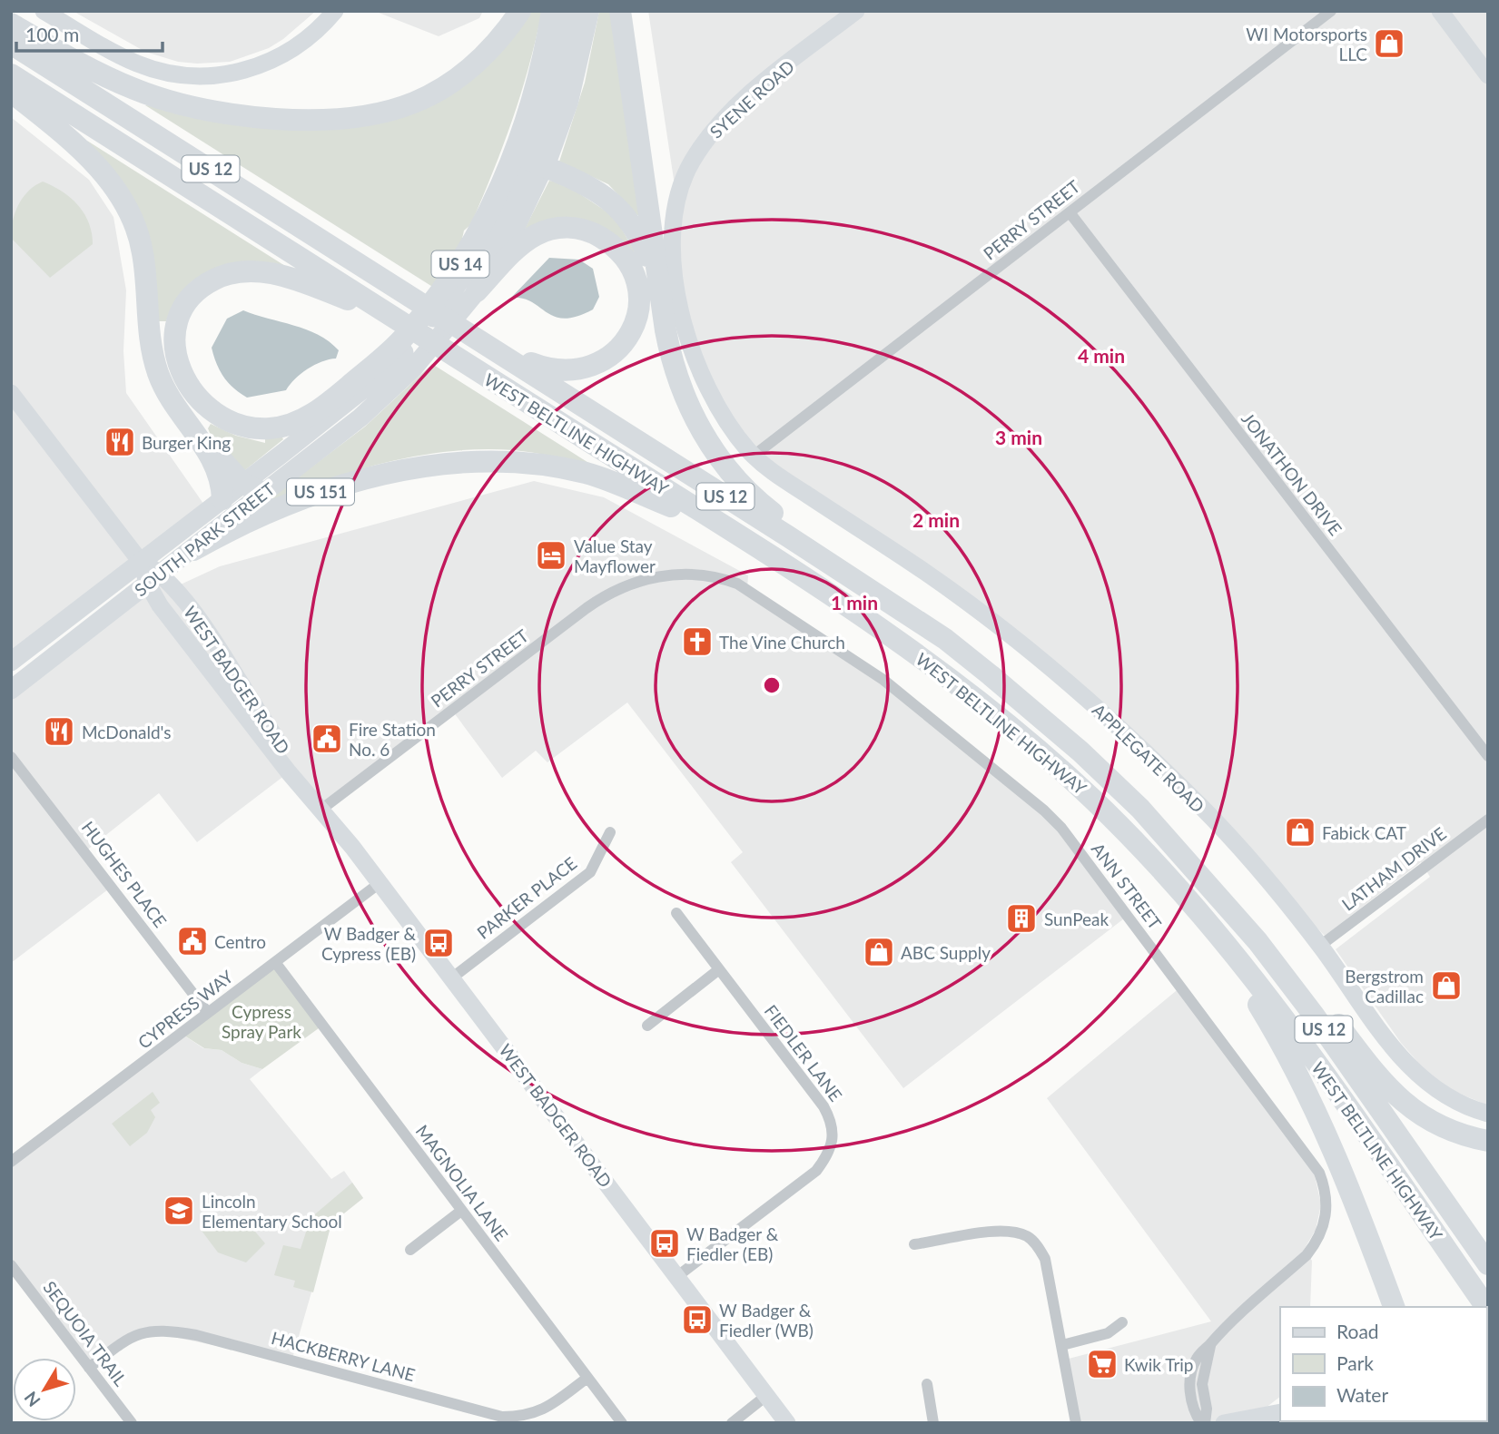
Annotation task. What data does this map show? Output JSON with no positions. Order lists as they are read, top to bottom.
{
  "streets": {
    "highway": [
      "US 12",
      "US 14",
      "WEST BELTLINE HIGHWAY",
      "US 151"
    ],
    "main road": ["SOUTH PARK STREET"],
    "street": [
      "SYENE ROAD",
      "PERRY STREET",
      "JONATHON DRIVE",
      "WEST BADGER ROAD",
      "APPLEGATE ROAD",
      "LATHAM DRIVE",
      "HUGHES PLACE",
      "ANN STREET",
      "PARKER PLACE",
      "CYPRESS WAY",
      "FIEDLER LANE",
      "MAGNOLIA LANE",
      "SEQUOIA TRAIL",
      "HACKBERRY LANE"
    ]
  },
  "crossings": [
    ["SYENE ROAD", "PERRY STREET"],
    ["SYENE ROAD", "APPLEGATE ROAD"],
    ["PERRY STREET", "JONATHON DRIVE"],
    ["PERRY STREET", "WEST BADGER ROAD"],
    ["PERRY STREET", "APPLEGATE ROAD"],
    ["PERRY STREET", "ANN STREET"],
    ["US 14", "WEST BELTLINE HIGHWAY"],
    ["US 14", "SOUTH PARK STREET"],
    ["WEST BELTLINE HIGHWAY", "US 151"],
    ["US 151", "SOUTH PARK STREET"],
    ["SOUTH PARK STREET", "WEST BADGER ROAD"],
    ["WEST BADGER ROAD", "PARKER PLACE"],
    ["WEST BADGER ROAD", "CYPRESS WAY"],
    ["WEST BADGER ROAD", "FIEDLER LANE"],
    ["APPLEGATE ROAD", "LATHAM DRIVE"],
    ["HUGHES PLACE", "CYPRESS WAY"],
    ["CYPRESS WAY", "MAGNOLIA LANE"],
    ["MAGNOLIA LANE", "HACKBERRY LANE"],
    ["SEQUOIA TRAIL", "HACKBERRY LANE"]
  ],
  "parks": ["Cypress Spray Park"],
  "places": {
    "shop": [
      "WI Motorsports LLC",
      "Fabick CAT",
      "ABC Supply",
      "Bergstrom Cadillac"
    ],
    "restaurant": ["Burger King", "McDonald's"],
    "hotel": ["Value Stay Mayflower"],
    "church": ["The Vine Church"],
    "public building": ["Fire Station No. 6", "Centro"],
    "building": ["SunPeak"],
    "bus stop": ["W Badger & Cypress (EB)", "W Badger & Fiedler (EB)", "W Badger & Fiedler (WB)"],
    "school or university": ["Lincoln Elementary School"],
    "supermarket": ["Kwik Trip"]
  },
  "legend": ["Road", "Park", "Water"],
  "scale_bar": "100 m",
  "north": "bottom left",
  "rings": [
    "4 min",
    "3 min",
    "2 min",
    "1 min"
  ]
}
